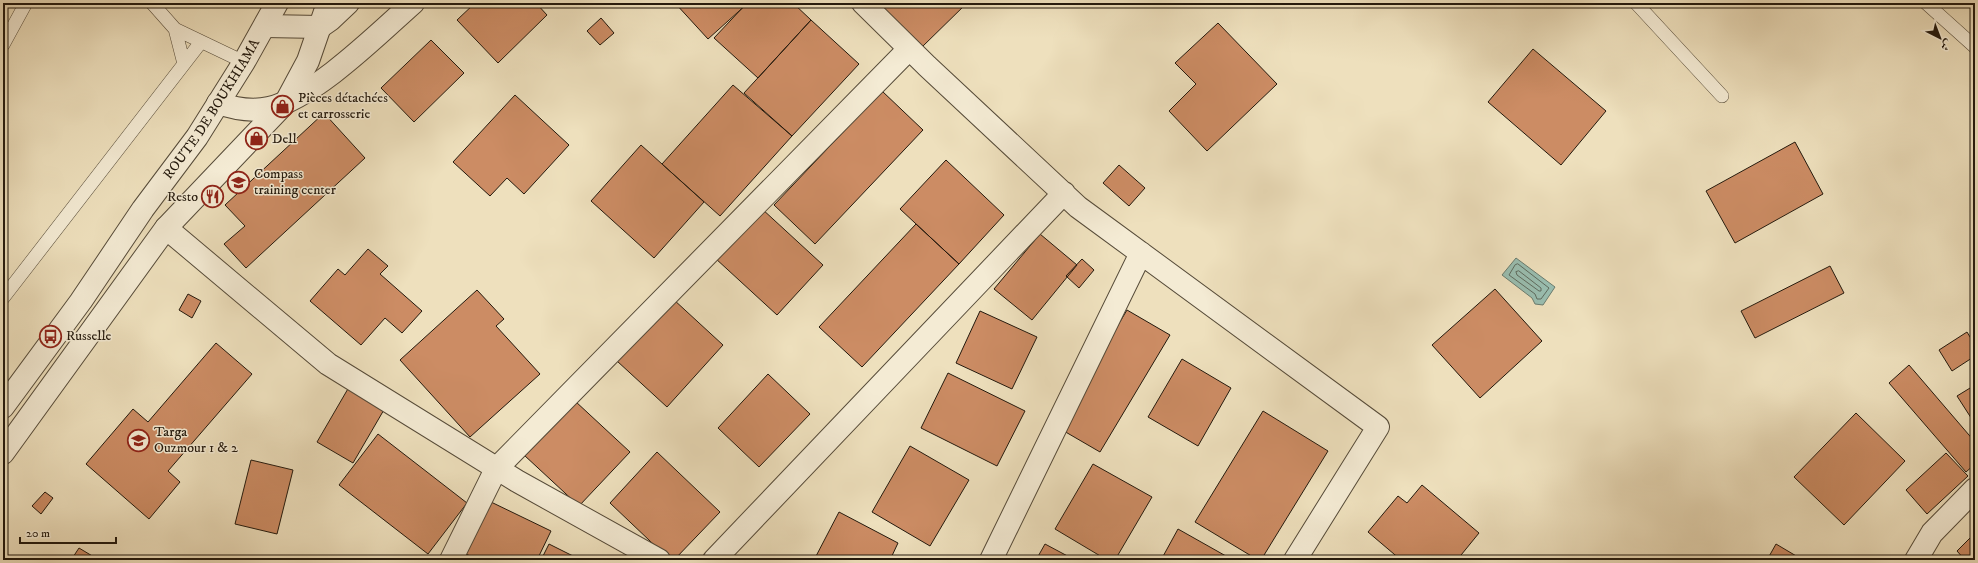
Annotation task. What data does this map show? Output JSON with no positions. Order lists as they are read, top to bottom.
{
  "streets": {
    "street": ["ROUTE DE BOUKHIAMA"]
  },
  "places": {
    "shop": ["Pièces détachées et carrosserie", "Dell"],
    "school or university": ["Compass training center", "Targa Ouzmour 1 & 2"],
    "restaurant": ["Resto"],
    "bus stop": ["Russelle"]
  },
  "scale_bar": "20 m",
  "north": "bottom right"
}
